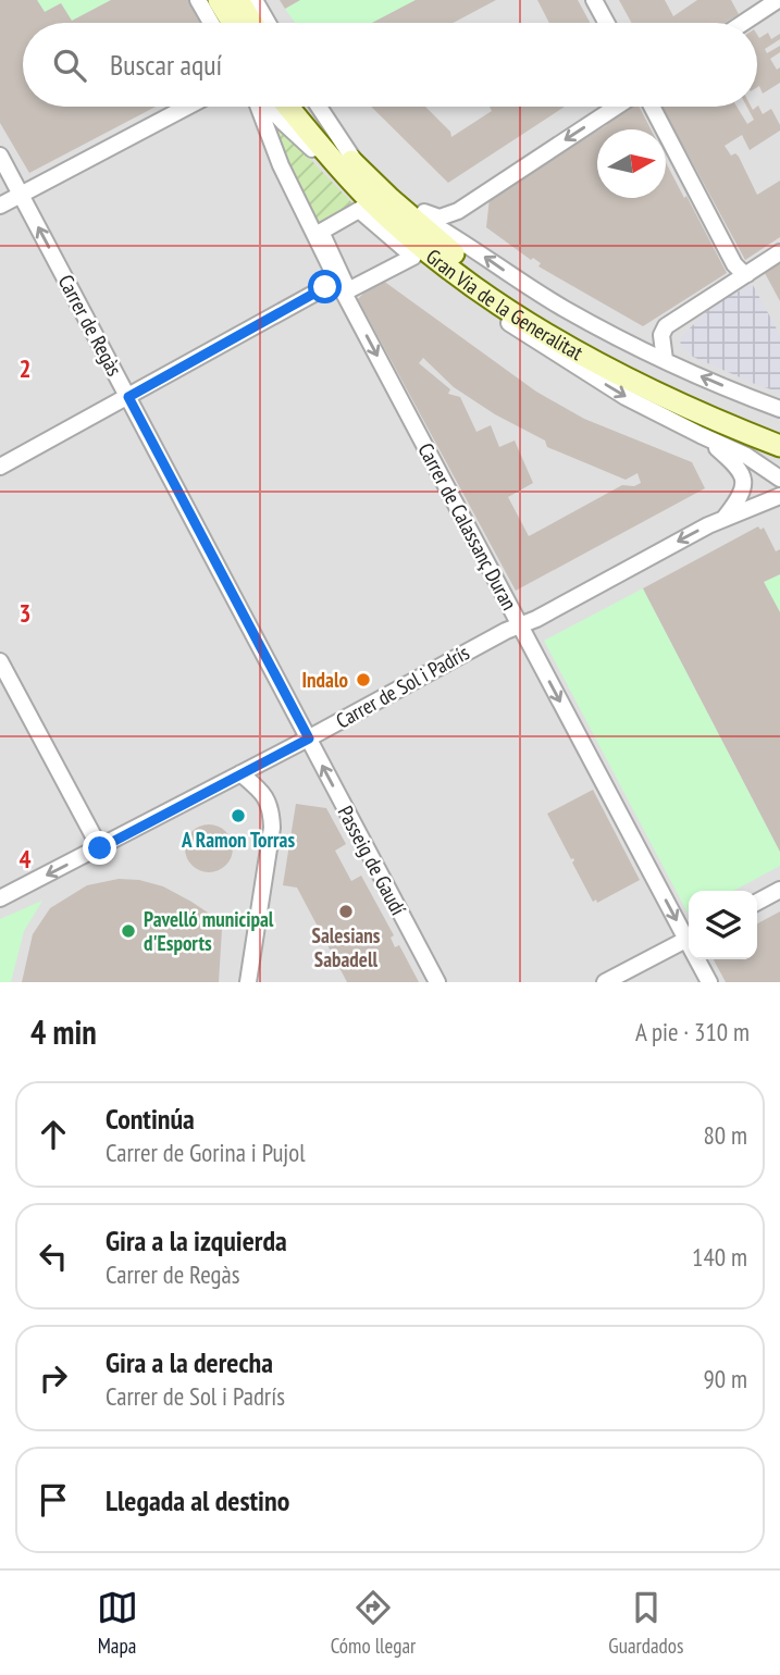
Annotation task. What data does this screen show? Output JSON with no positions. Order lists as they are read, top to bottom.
{
  "streets": {
    "street": [
      "Gran Via de la Generalitat",
      "Carrer de Regàs",
      "Carrer de Calassanç Duran",
      "Carrer de Sol i Padrís",
      "Passeig de Gaudí"
    ]
  },
  "crossings": [
    ["Carrer de Regàs", "Carrer de Sol i Padrís"],
    ["Carrer de Regàs", "Passeig de Gaudí"],
    ["Carrer de Calassanç Duran", "Carrer de Sol i Padrís"],
    ["Carrer de Sol i Padrís", "Passeig de Gaudí"]
  ],
  "one_way": ["Carrer de Calassanç Duran", "Carrer de Sol i Padrís", "Passeig de Gaudí"],
  "places": [
    "Indalo",
    "A Ramon Torras",
    "Salesians Sabadell",
    "Pavelló municipal d'Esports"
  ],
  "north": "right",
  "page": {
    "search": "Buscar aquí",
    "heading": ["4 min", "A pie · 310 m"],
    "list": [
      ["Continúa", "Carrer de Gorina i Pujol", "80 m"],
      ["Gira a la izquierda", "Carrer de Regàs", "140 m"],
      ["Gira a la derecha", "Carrer de Sol i Padrís", "90 m"],
      "Llegada al destino"
    ],
    "nav": ["Mapa", "Cómo llegar", "Guardados"]
  },
  "grid": {
    "rows": ["2", "3", "4"]
  }
}
